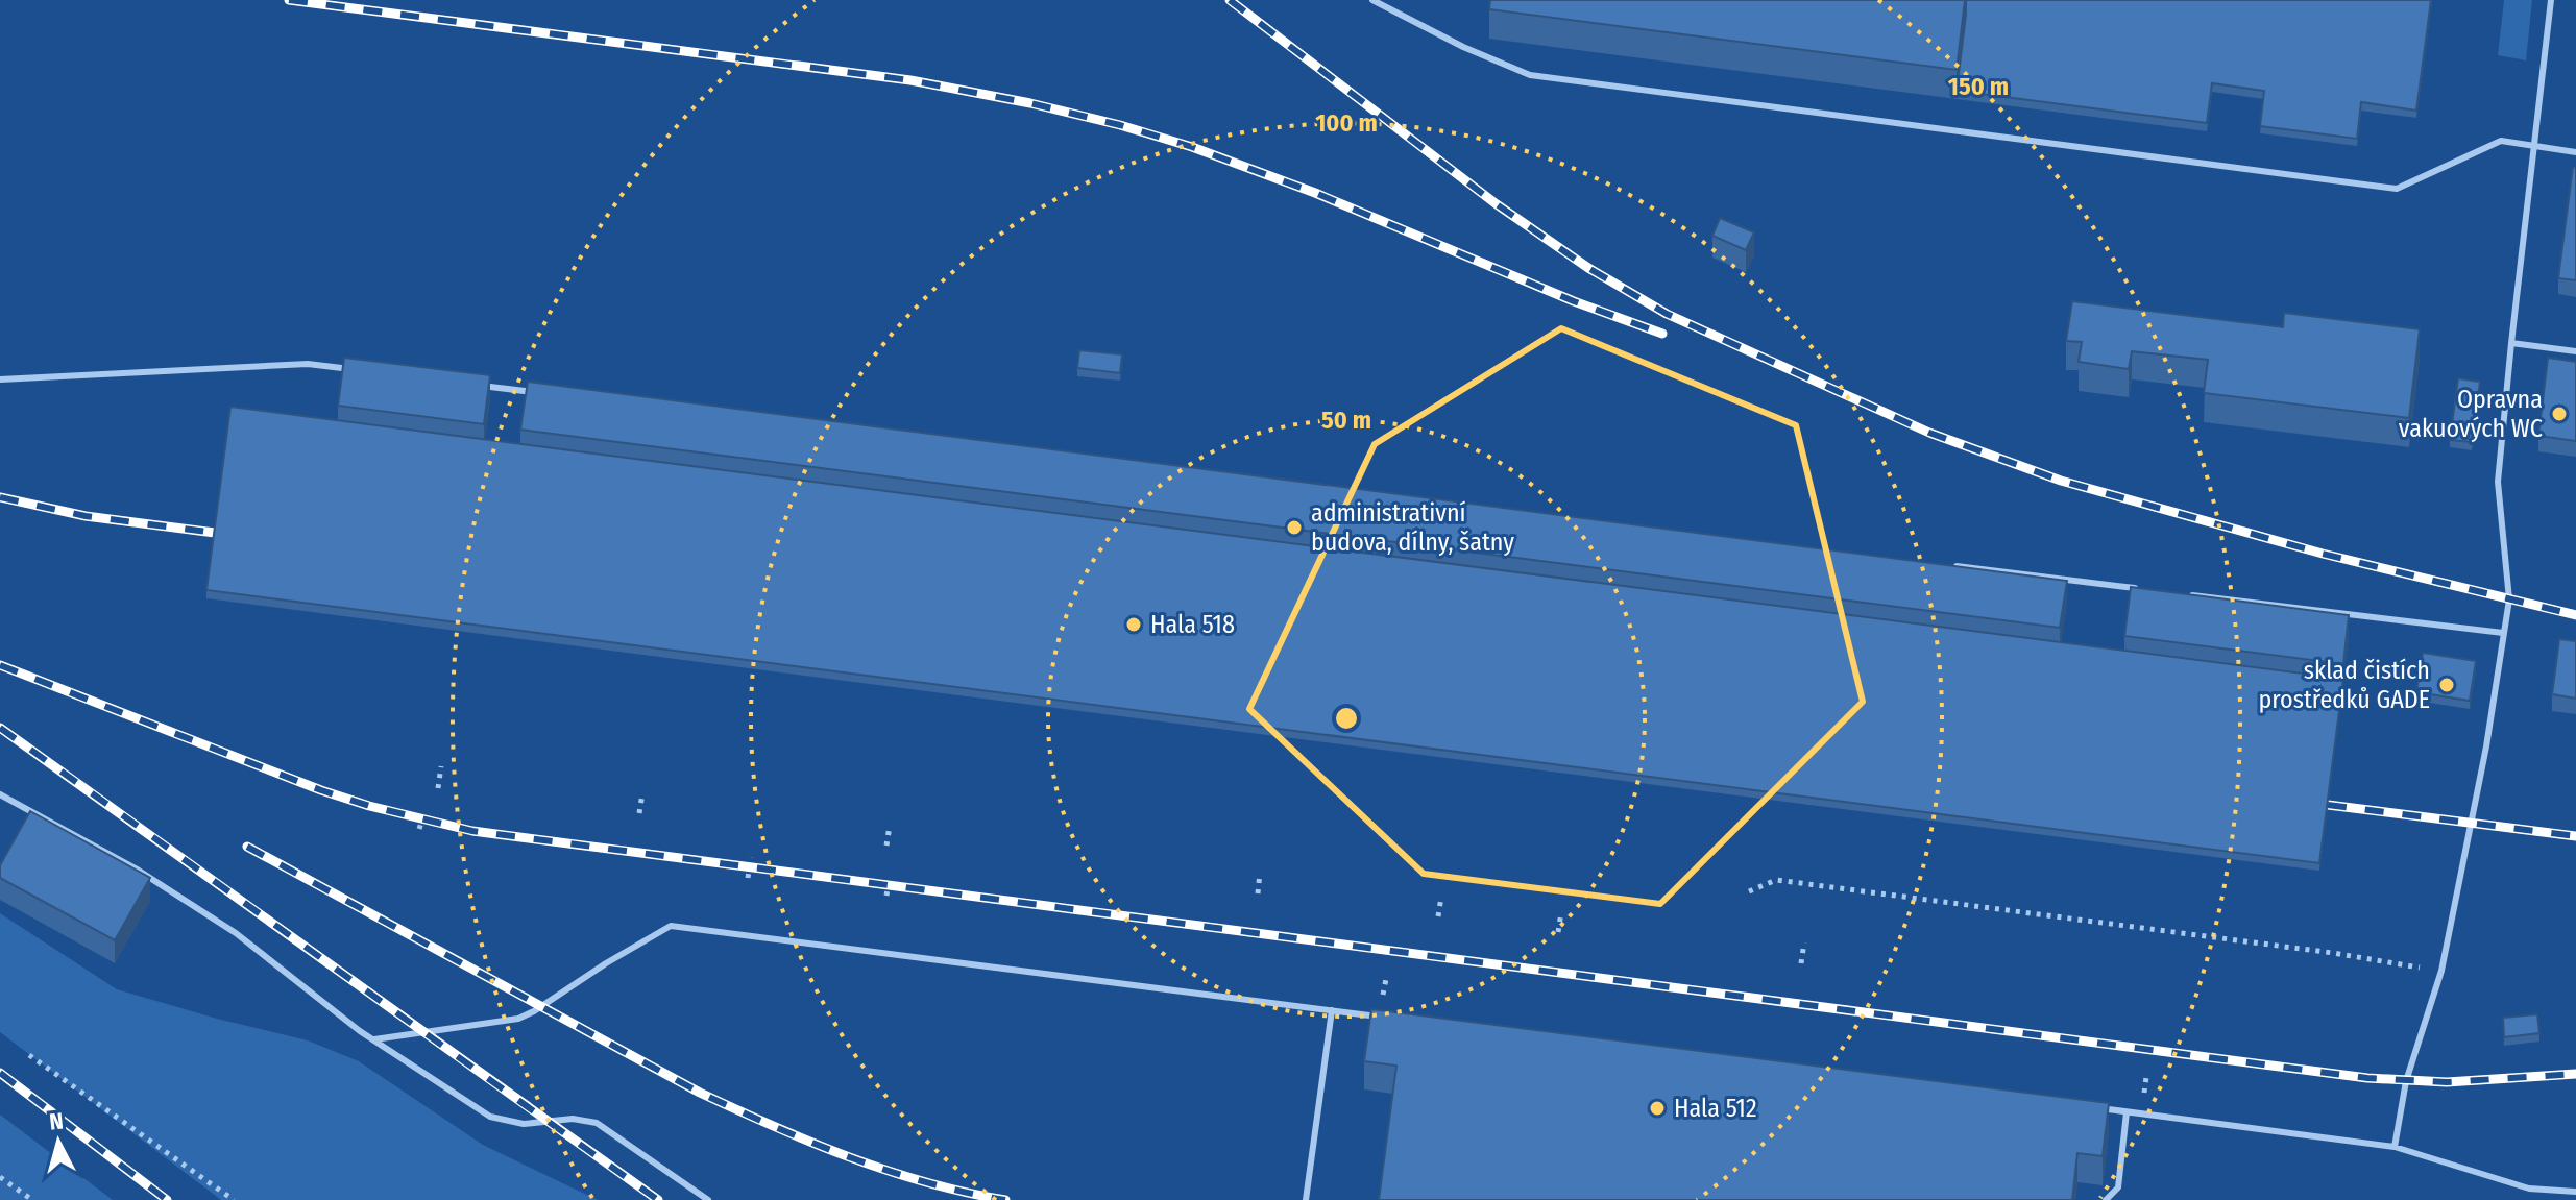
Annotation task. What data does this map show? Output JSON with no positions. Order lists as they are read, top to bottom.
{
  "places": [
    "Opravna vakuových WC",
    "administrativní budova, dílny, šatny",
    "Hala 518",
    "sklad čistích prostředků GADE",
    "Hala 512"
  ],
  "north": "top",
  "rings": ["150 m", "100 m", "50 m"]
}
